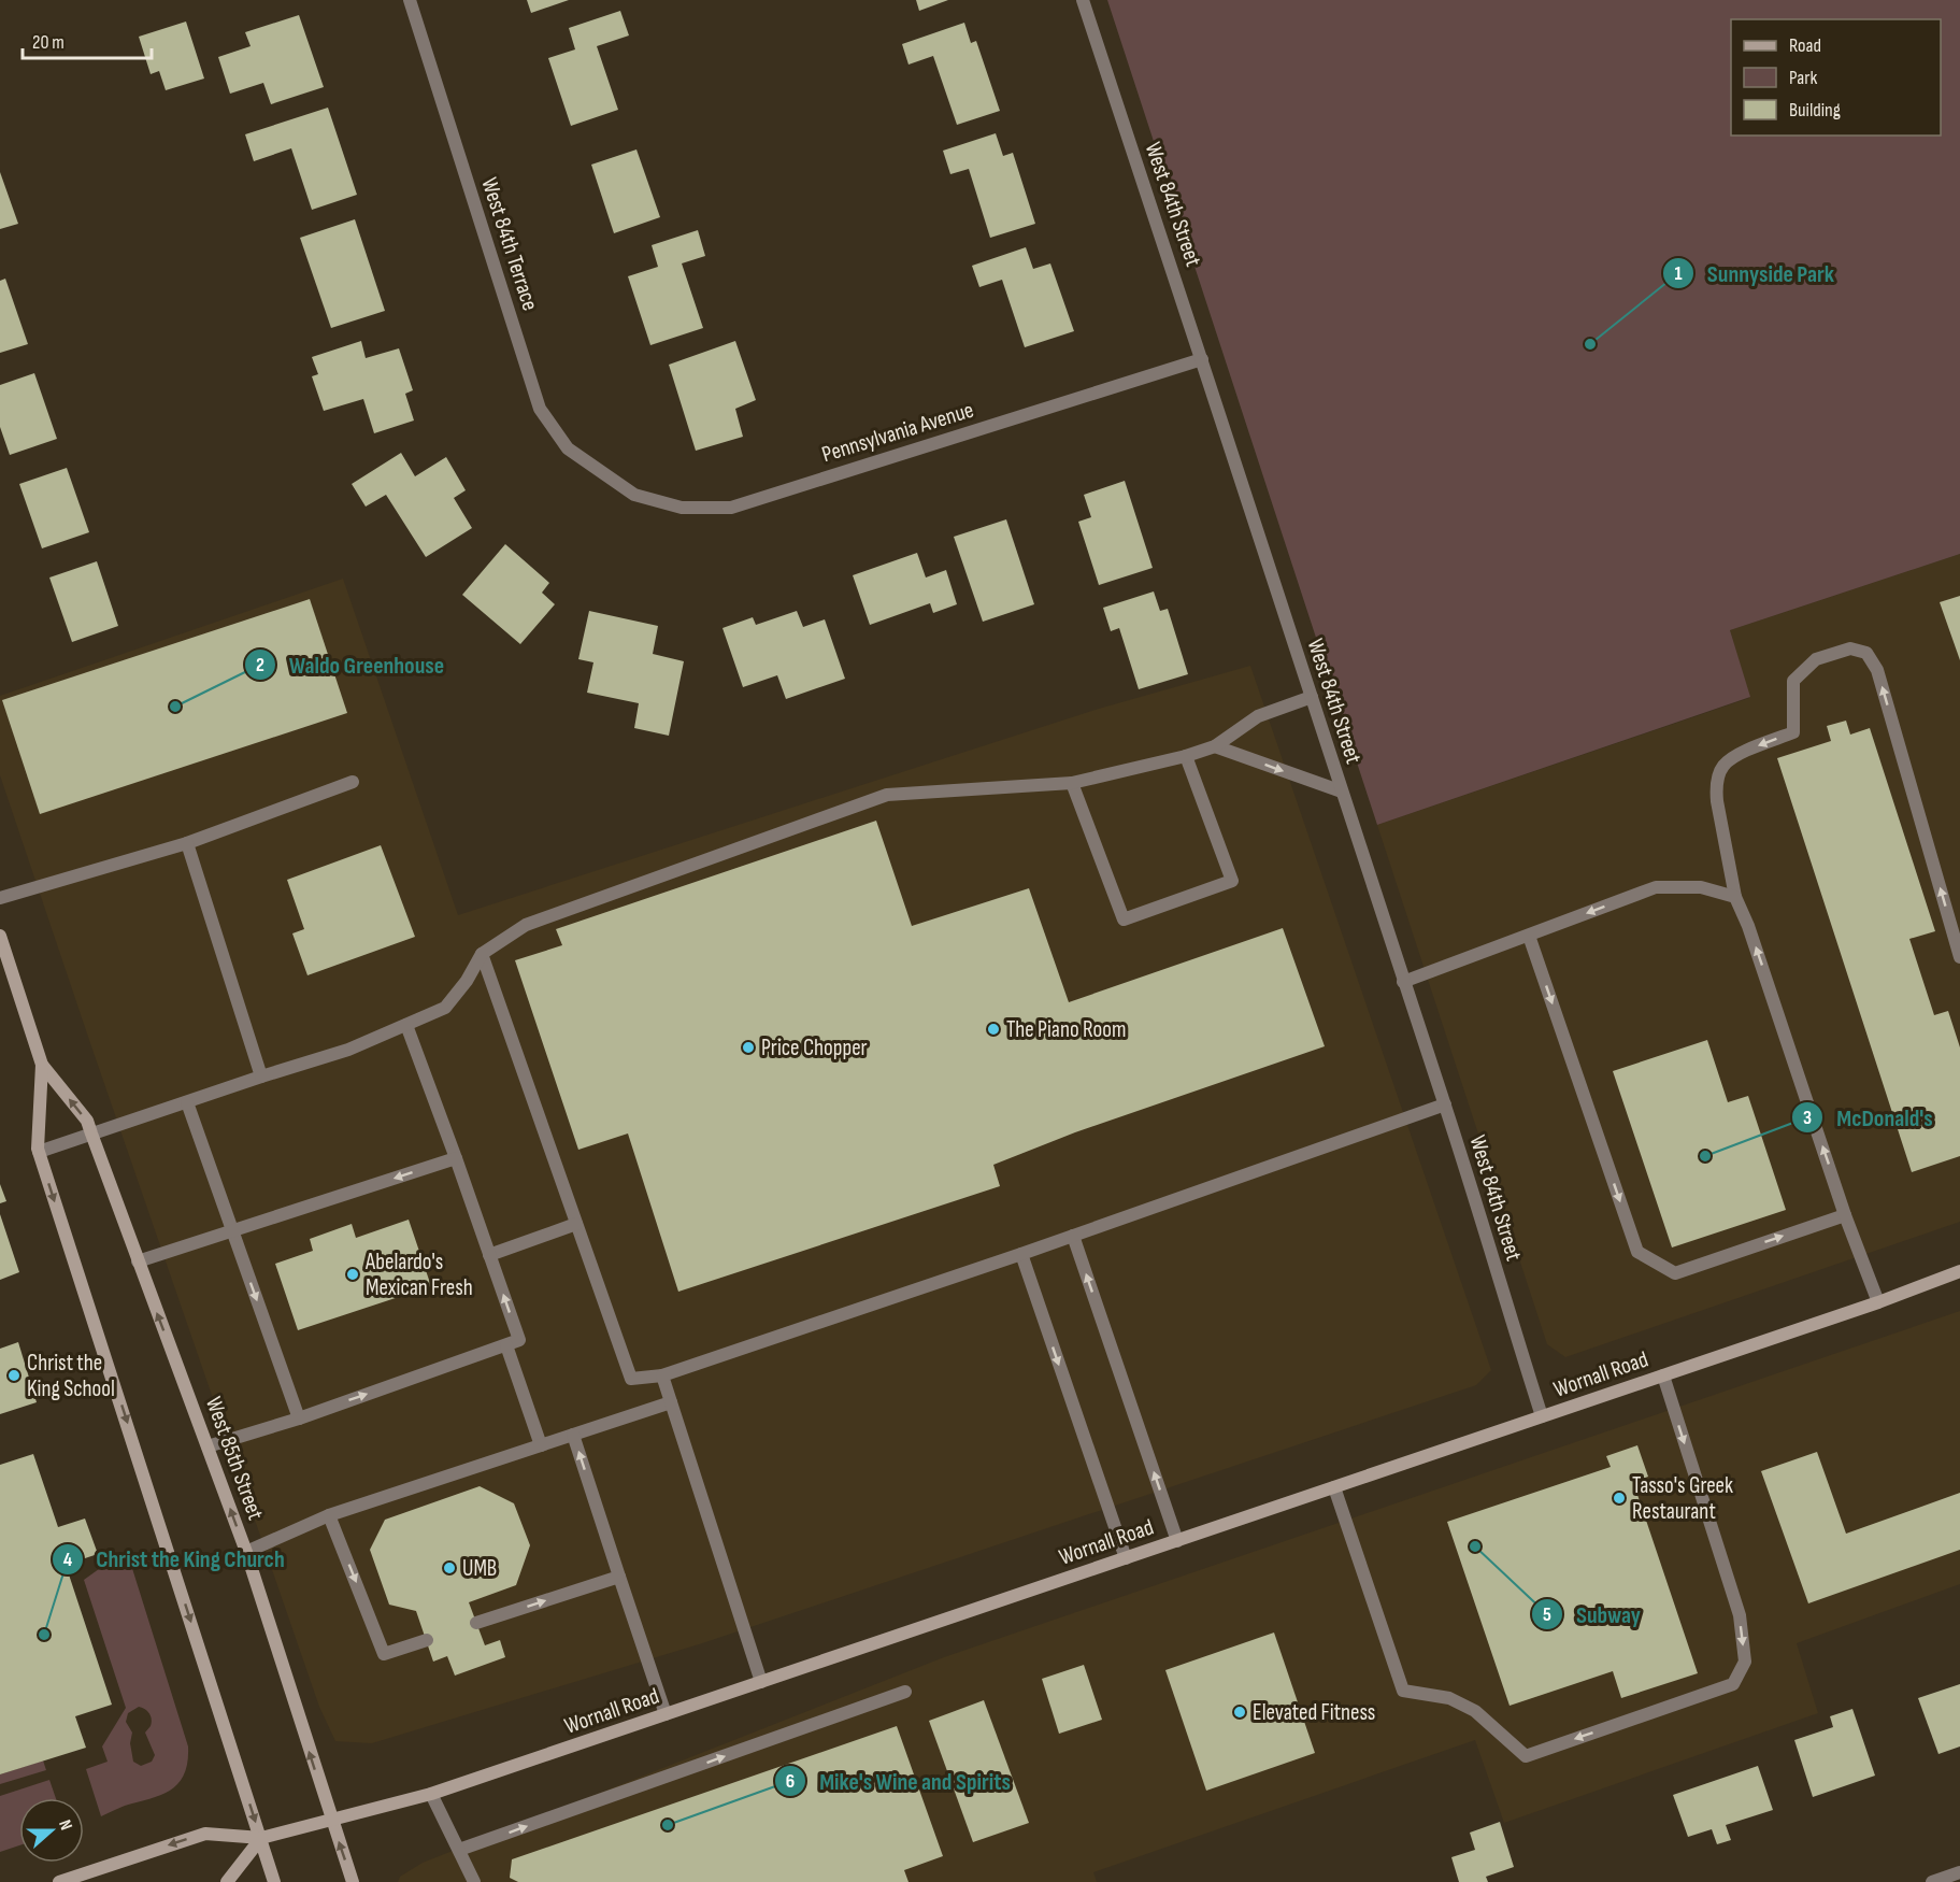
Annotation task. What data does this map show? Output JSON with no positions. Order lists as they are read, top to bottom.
{
  "streets": {
    "main road": ["Wornall Road", "West 85th Street"],
    "street": ["West 84th Street", "West 84th Terrace", "Pennsylvania Avenue"]
  },
  "crossings": [
    ["West 84th Street", "Pennsylvania Avenue"],
    ["West 84th Street", "Wornall Road"],
    ["West 84th Terrace", "Pennsylvania Avenue"],
    ["Wornall Road", "West 85th Street"]
  ],
  "places": [
    "Sunnyside Park",
    "Waldo Greenhouse",
    "The Piano Room",
    "Price Chopper",
    "McDonald's",
    "Abelardo's Mexican Fresh",
    "Christ the King School",
    "Tasso's Greek Restaurant",
    "Subway",
    "UMB",
    "Christ the King Church",
    "Elevated Fitness",
    "Mike's Wine and Spirits"
  ],
  "legend": ["Road", "Park", "Building"],
  "scale_bar": "20 m",
  "north": "right"
}
